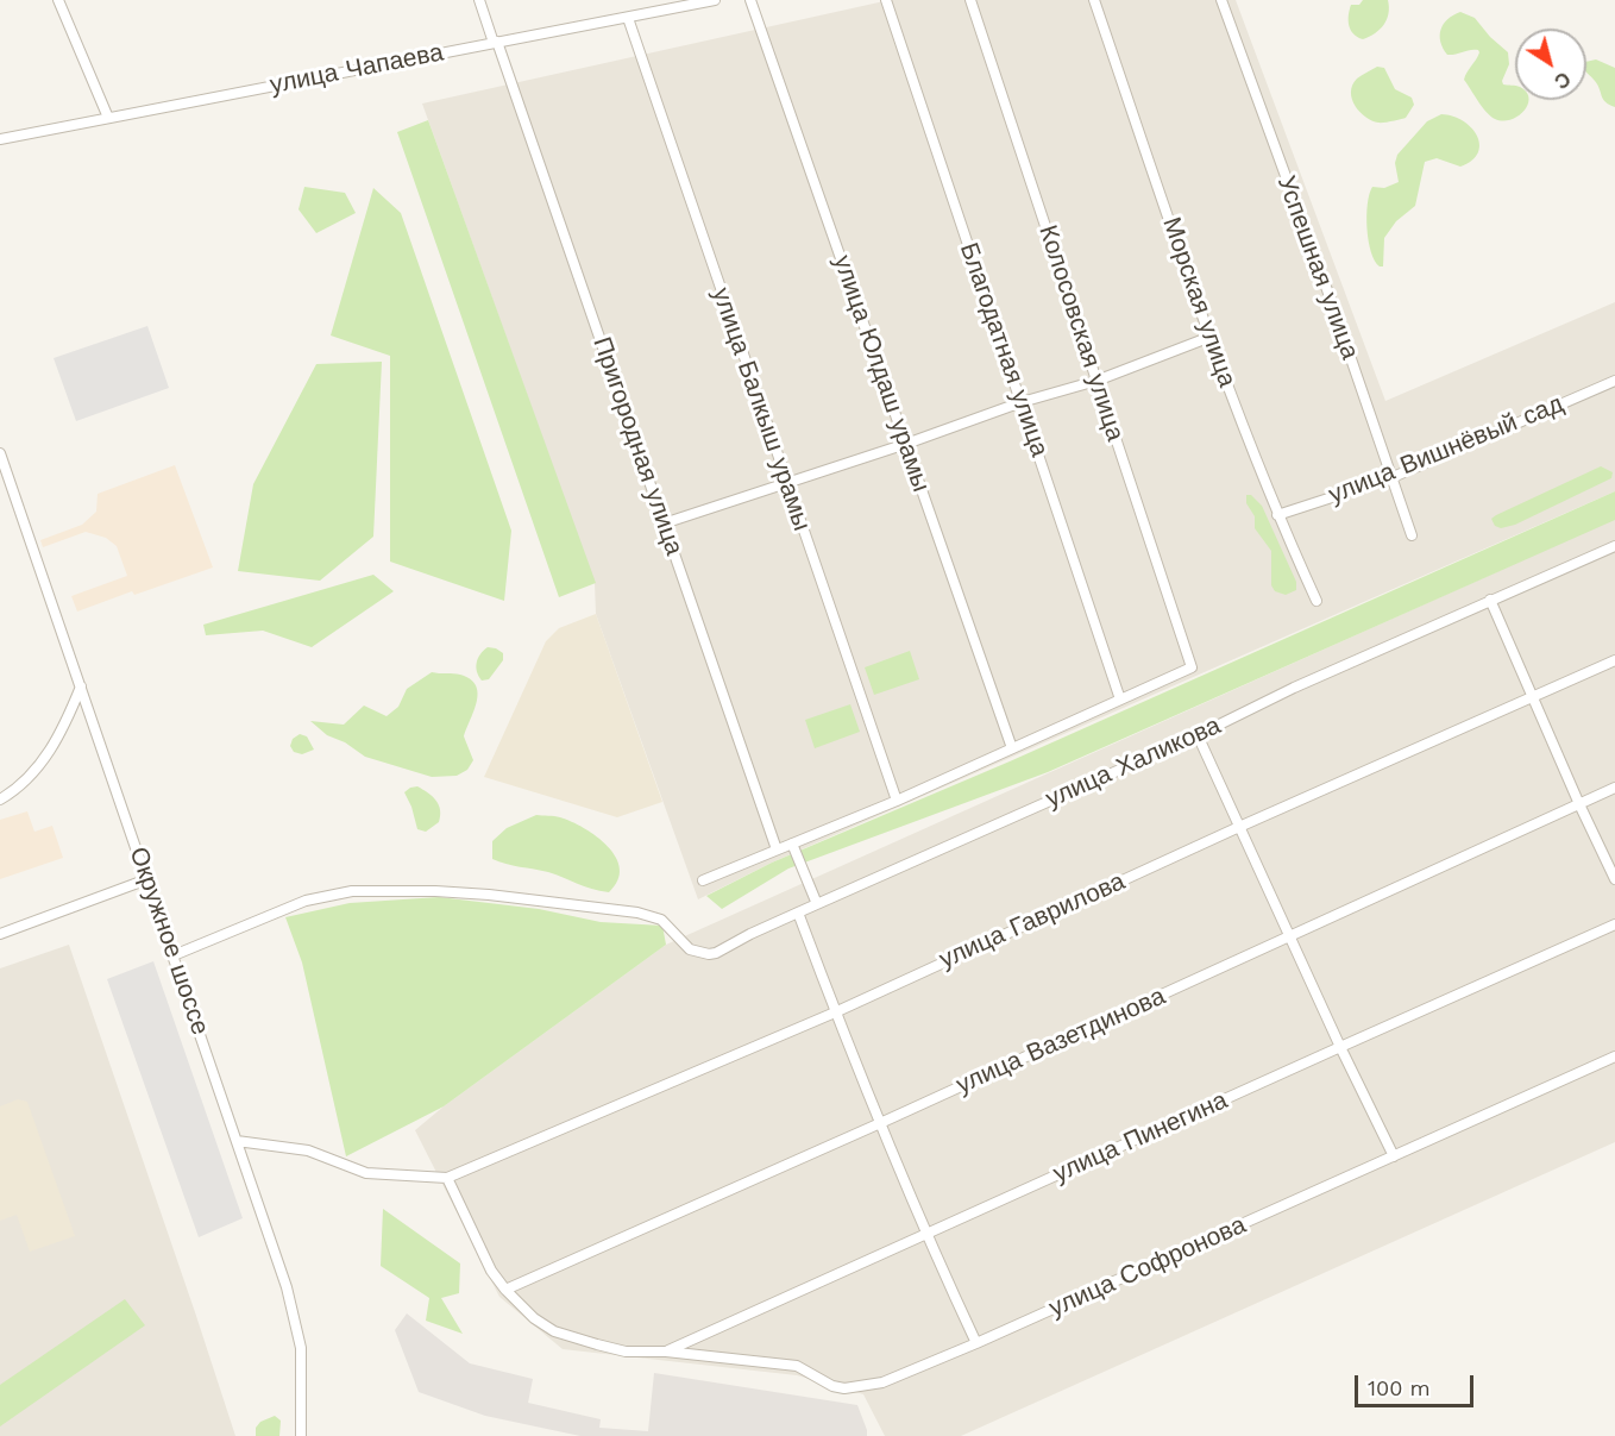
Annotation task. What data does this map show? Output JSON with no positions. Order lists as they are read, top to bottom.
{
  "streets": {
    "street": [
      "улица Чапаева",
      "Успешная улица",
      "Морская улица",
      "Колосовская улица",
      "Благодатная улица",
      "улица Юлдаш урамы",
      "улица Балкыш урамы",
      "Пригородная улица",
      "улица Вишнёвый сад",
      "улица Халикова",
      "улица Гаврилова",
      "Окружное шоссе",
      "улица Вазетдинова",
      "улица Пинегина",
      "улица Софронова"
    ]
  },
  "crossings": [
    ["улица Чапаева", "улица Балкыш урамы"],
    ["улица Чапаева", "Пригородная улица"],
    ["Успешная улица", "улица Вишнёвый сад"],
    ["Морская улица", "улица Вишнёвый сад"],
    ["Колосовская улица", "Благодатная улица"],
    ["улица Халикова", "Окружное шоссе"],
    ["улица Гаврилова", "улица Софронова"],
    ["улица Вазетдинова", "улица Софронова"],
    ["улица Пинегина", "улица Софронова"]
  ],
  "scale_bar": "100 m",
  "north": "bottom right"
}
